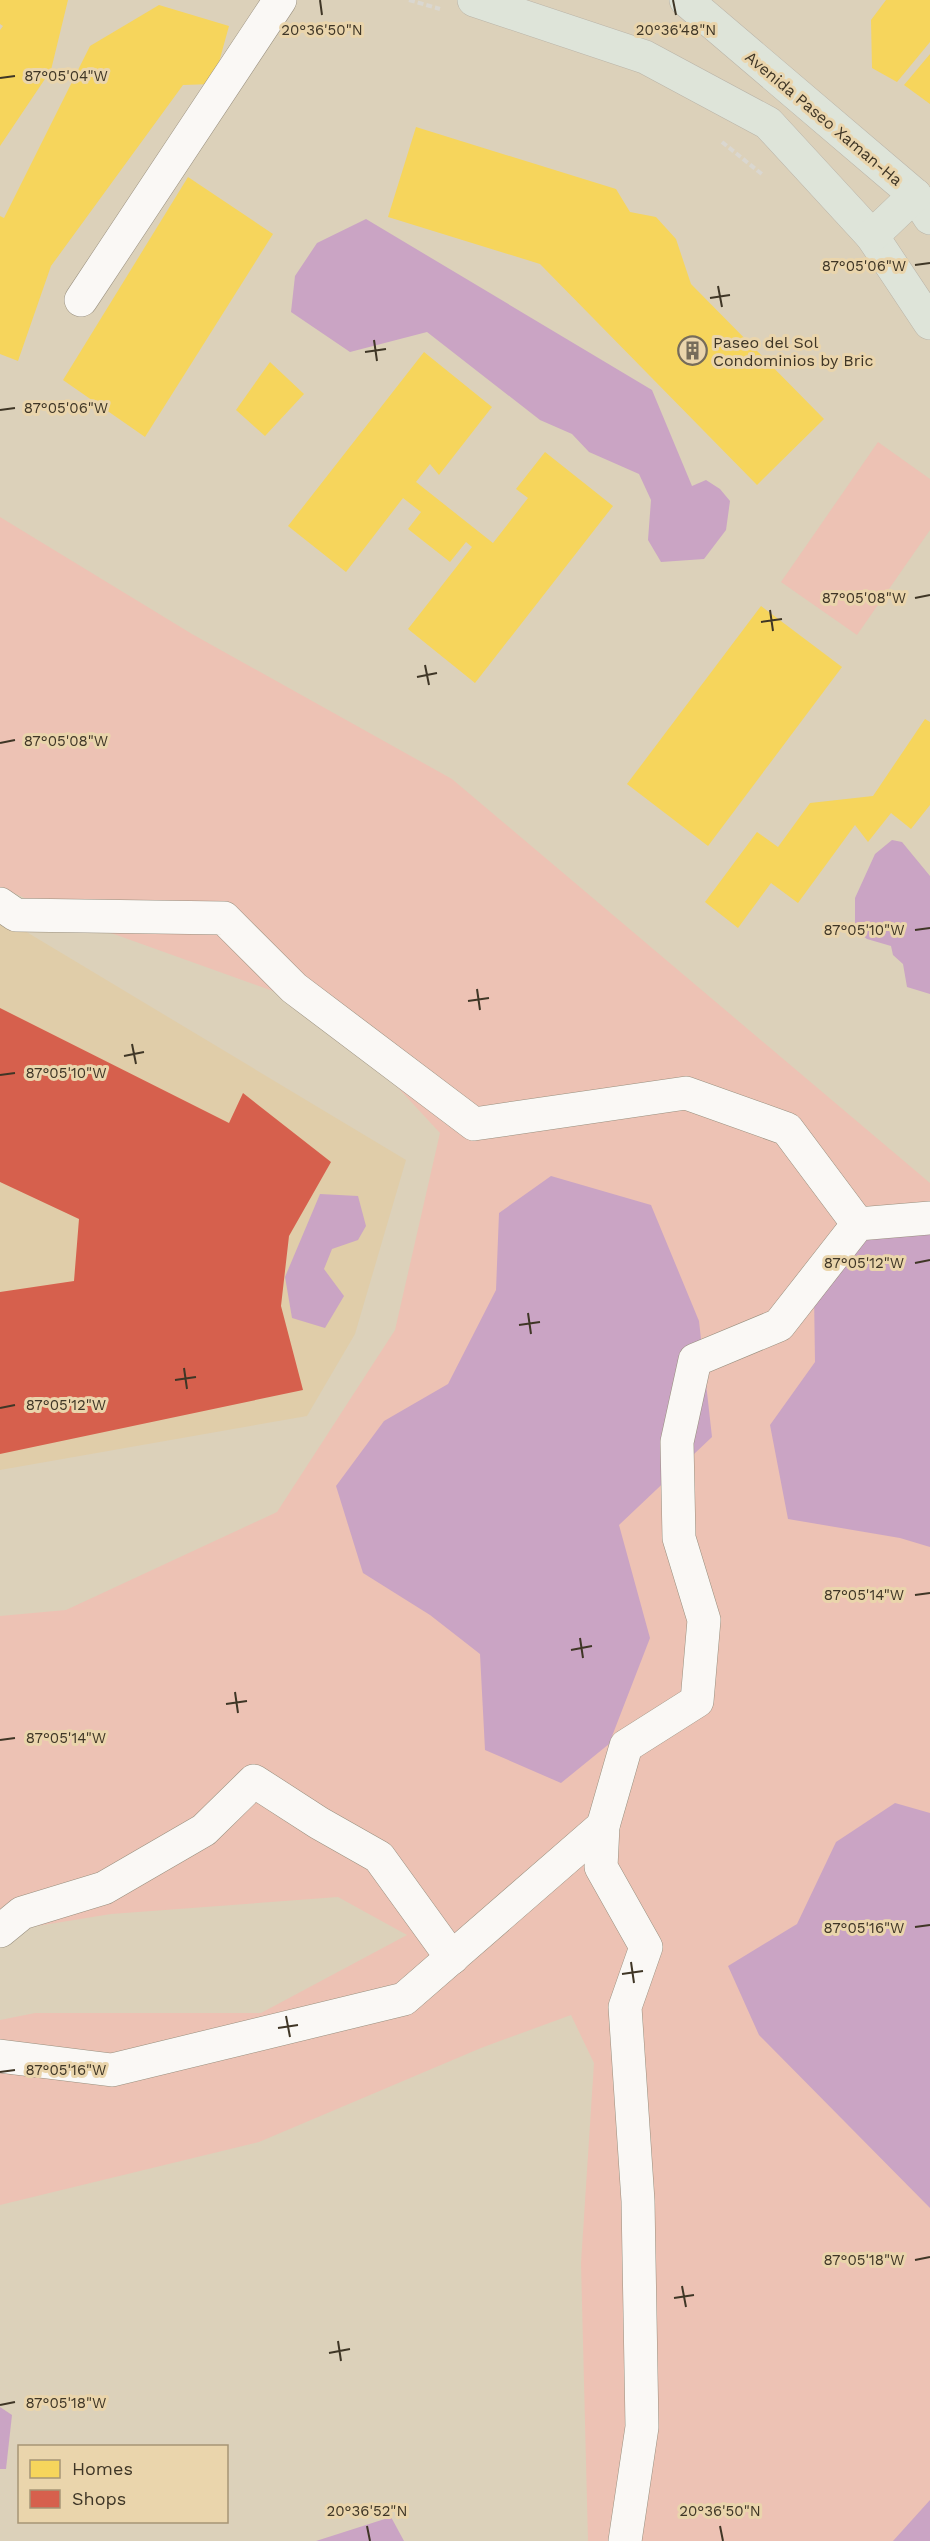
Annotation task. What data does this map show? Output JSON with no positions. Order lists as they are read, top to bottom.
{
  "streets": {
    "main road": ["Avenida Paseo Xaman-Ha"]
  },
  "places": {
    "building": ["Paseo del Sol Condominios by Bric"]
  },
  "legend": ["Homes", "Shops"],
  "coordinates": [
    "20°36'50\"N",
    "20°36'48\"N",
    "87°05'04\"W",
    "87°05'06\"W",
    "87°05'08\"W",
    "87°05'10\"W",
    "87°05'12\"W",
    "87°05'14\"W",
    "87°05'16\"W",
    "87°05'18\"W",
    "20°36'52\"N"
  ]
}
